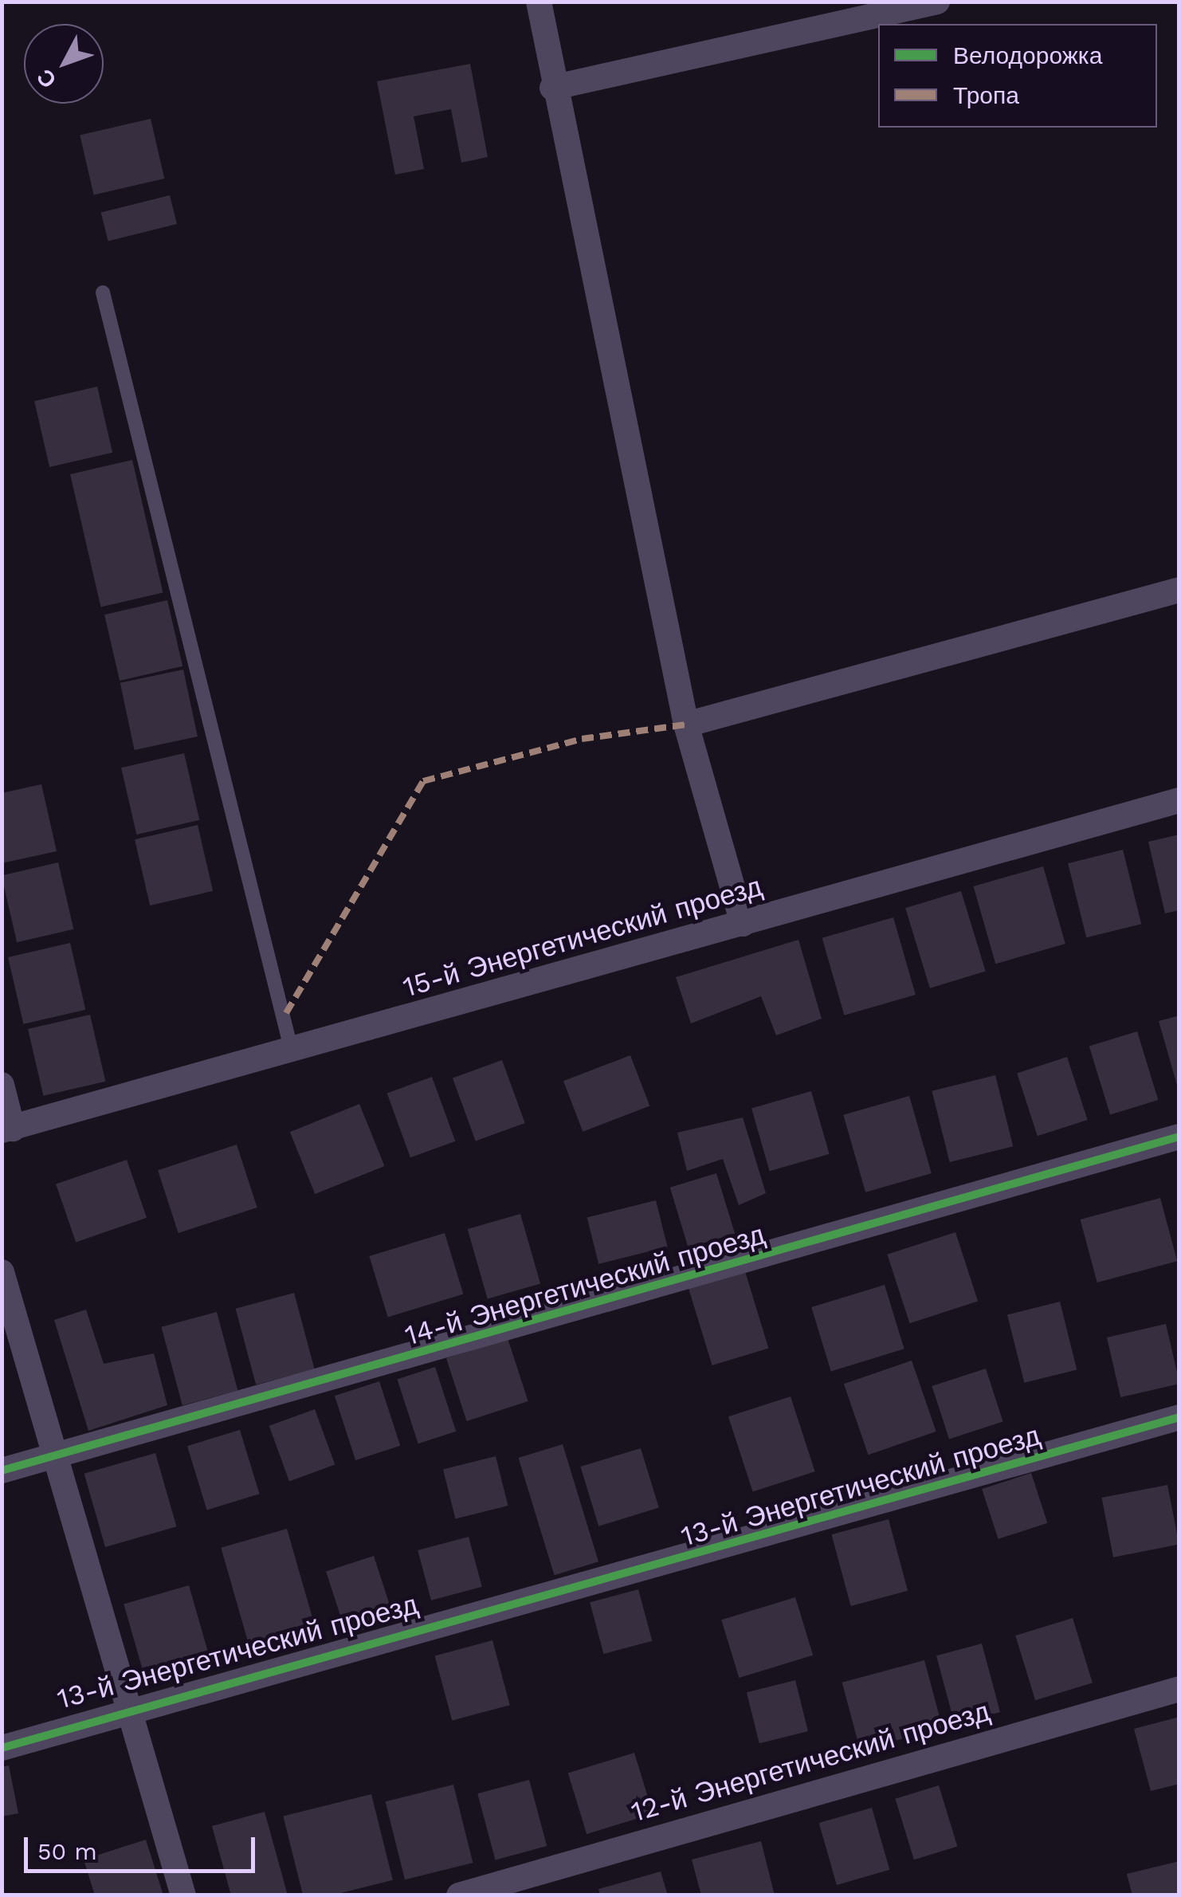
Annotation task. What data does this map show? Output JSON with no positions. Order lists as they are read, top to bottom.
{
  "streets": {
    "street": [
      "15-й Энергетический проезд",
      "14-й Энергетический проезд",
      "13-й Энергетический проезд",
      "12-й Энергетический проезд"
    ]
  },
  "legend": ["Велодорожка", "Тропа"],
  "scale_bar": "50 m",
  "north": "bottom left"
}
